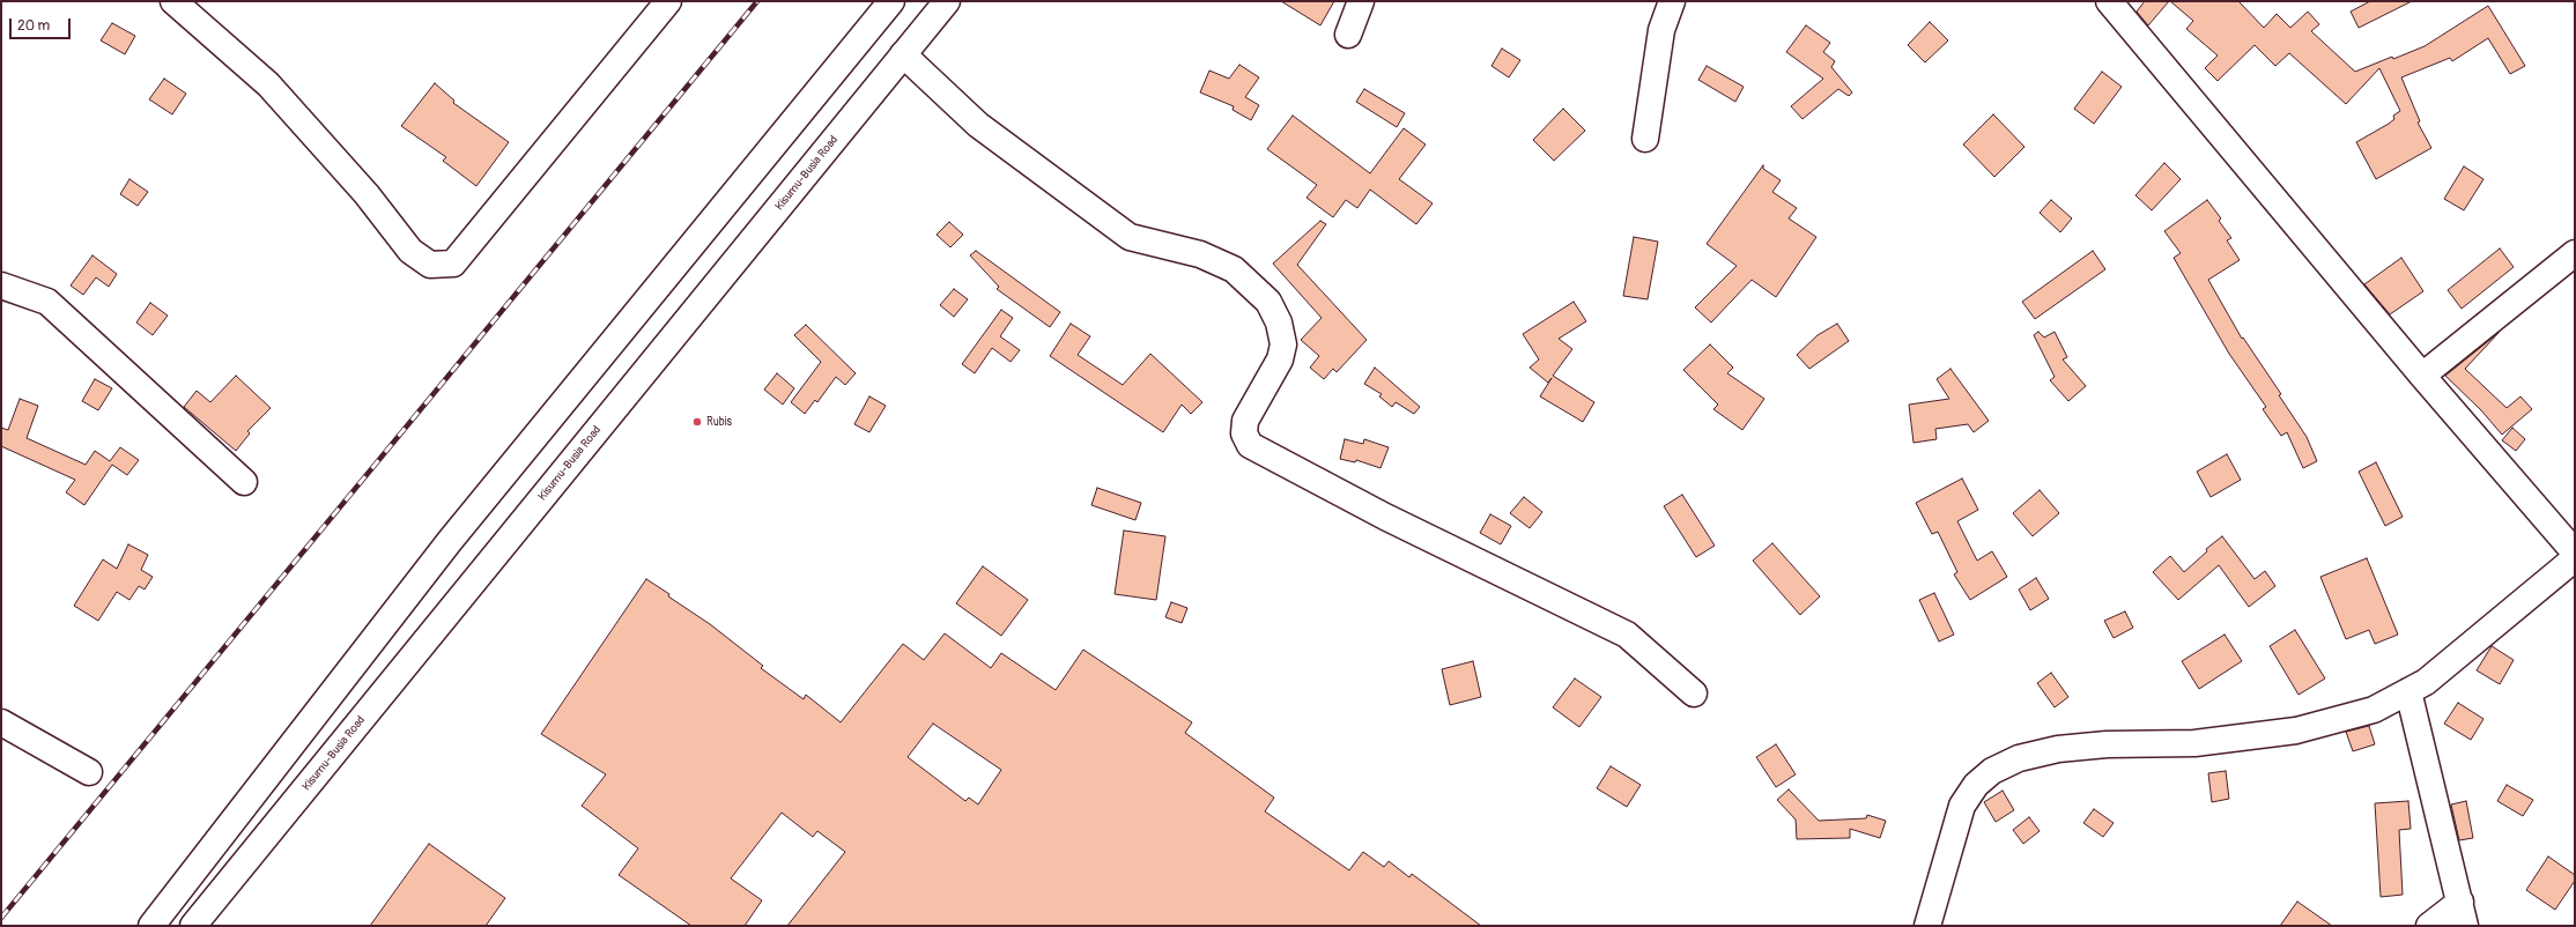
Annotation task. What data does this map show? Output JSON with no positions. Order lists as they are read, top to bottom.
{
  "streets": {
    "main road": ["Kisumu-Busia Road"]
  },
  "places": ["Rubis"],
  "scale_bar": "20 m"
}
